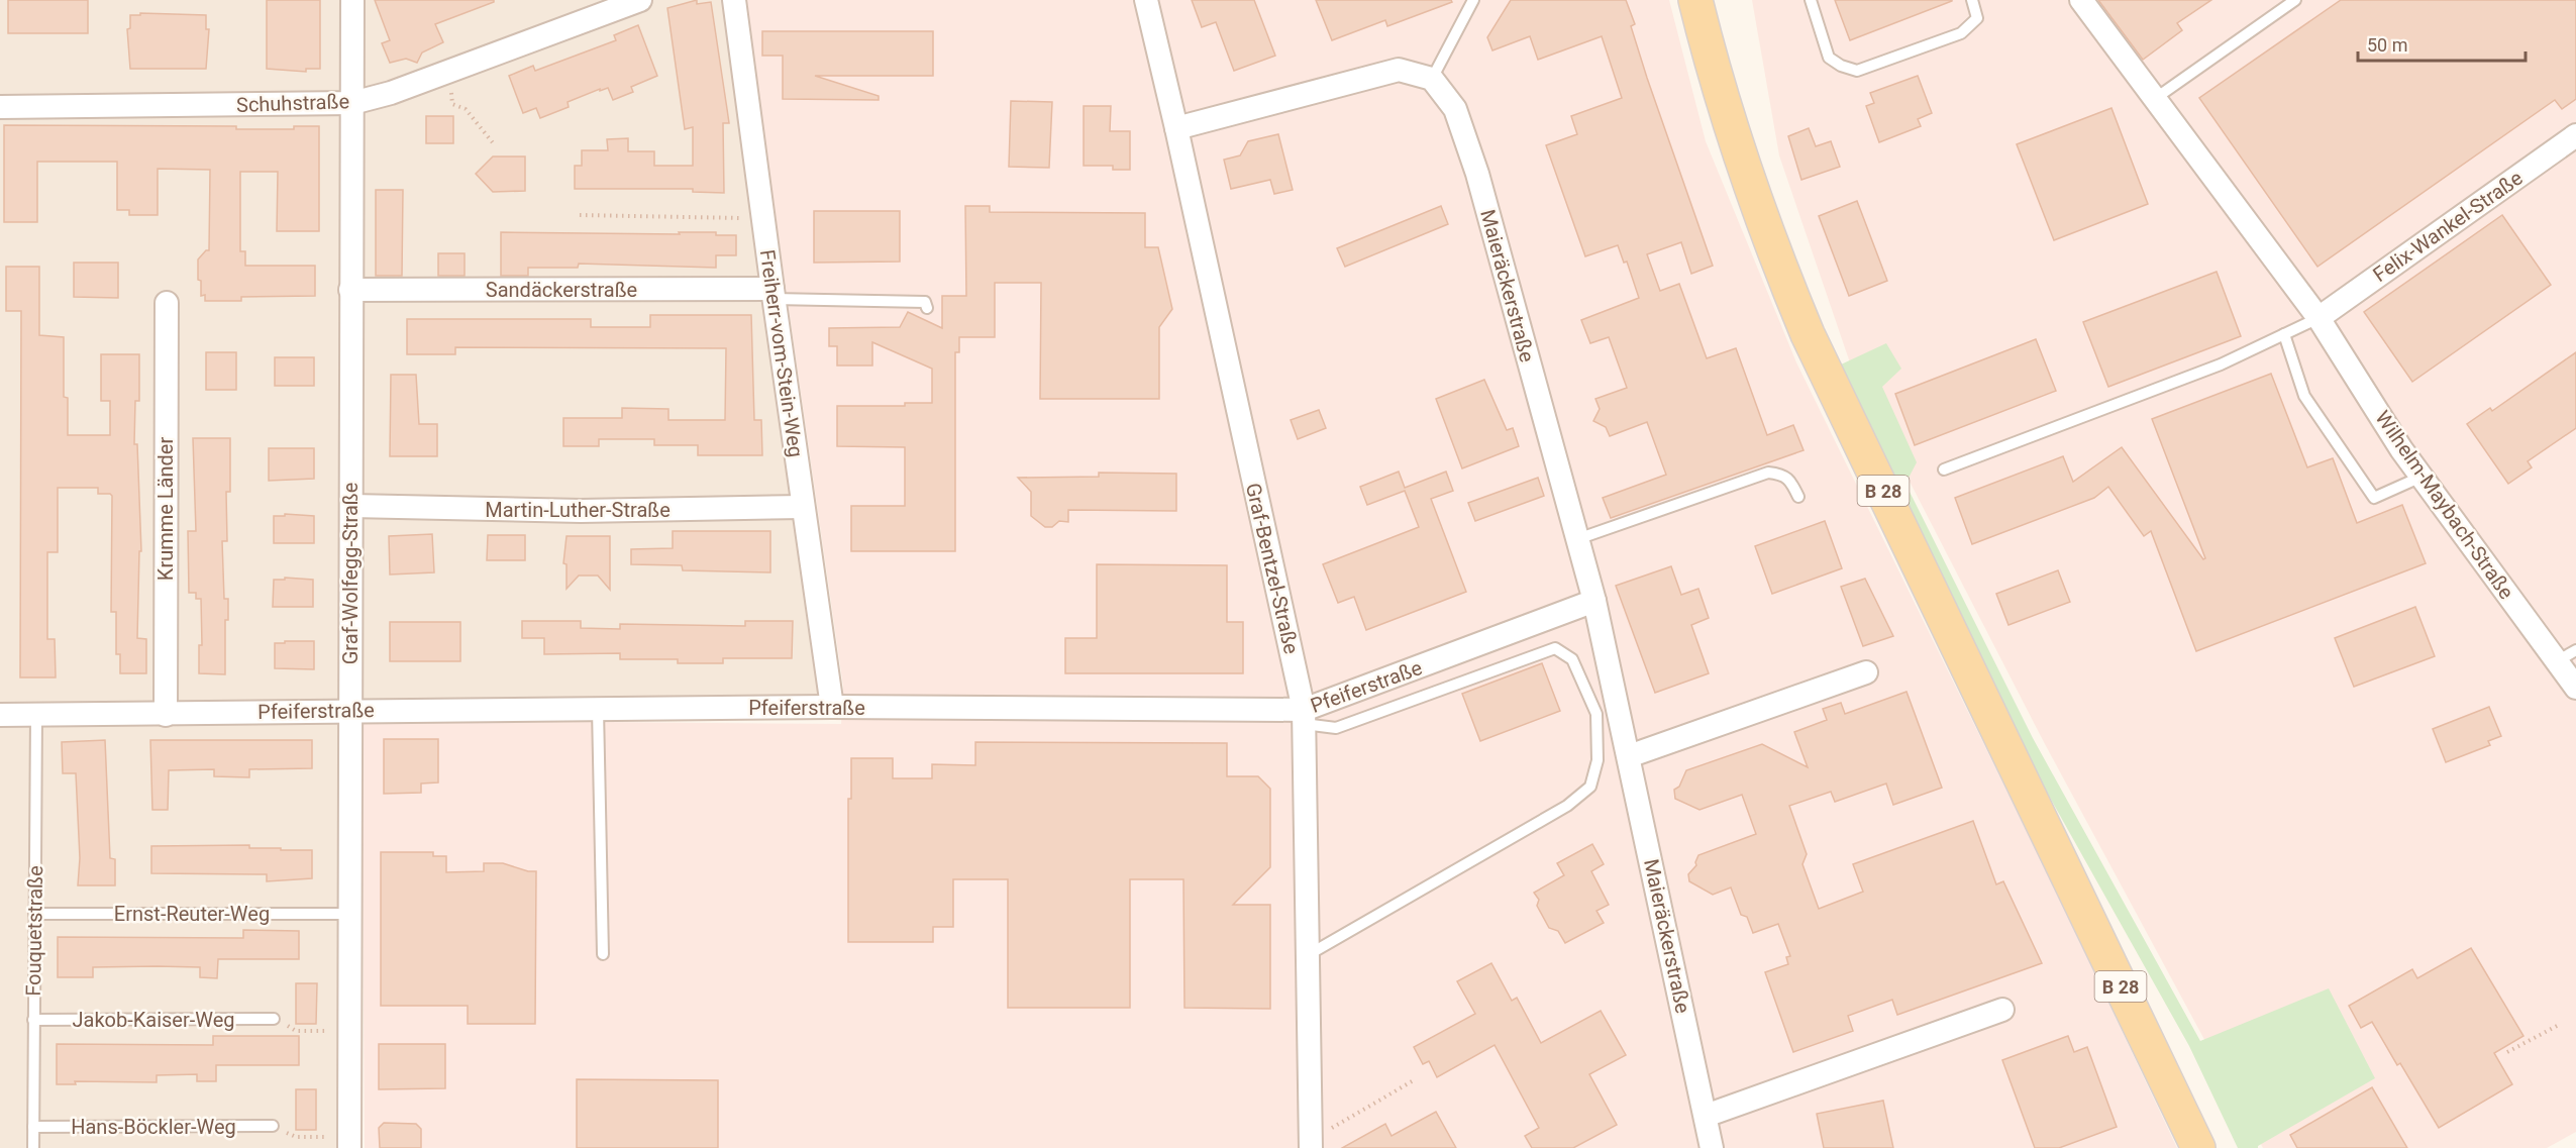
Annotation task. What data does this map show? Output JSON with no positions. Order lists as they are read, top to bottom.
{
  "streets": {
    "main road": ["B 28"],
    "street": [
      "Schuhstraße",
      "Felix-Wankel-Straße",
      "Maieräckerstraße",
      "Sandäckerstraße",
      "Freiherr-vom-Stein-Weg",
      "Wilhelm-Maybach-Straße",
      "Krumme Länder",
      "Martin-Luther-Straße",
      "Graf-Bentzel-Straße",
      "Graf-Wolfegg-Straße",
      "Pfeiferstraße"
    ],
    "lane": [
      "Ernst-Reuter-Weg",
      "Fouquetstraße",
      "Jakob-Kaiser-Weg",
      "Hans-Böckler-Weg"
    ]
  },
  "crossings": [
    ["Schuhstraße", "Graf-Wolfegg-Straße"],
    ["Felix-Wankel-Straße", "Wilhelm-Maybach-Straße"],
    ["Maieräckerstraße", "Pfeiferstraße"],
    ["Sandäckerstraße", "Freiherr-vom-Stein-Weg"],
    ["Sandäckerstraße", "Graf-Wolfegg-Straße"],
    ["Freiherr-vom-Stein-Weg", "Martin-Luther-Straße"],
    ["Freiherr-vom-Stein-Weg", "Pfeiferstraße"],
    ["Krumme Länder", "Pfeiferstraße"],
    ["Martin-Luther-Straße", "Graf-Wolfegg-Straße"],
    ["Graf-Bentzel-Straße", "Pfeiferstraße"],
    ["Graf-Wolfegg-Straße", "Pfeiferstraße"],
    ["Graf-Wolfegg-Straße", "Ernst-Reuter-Weg"],
    ["Pfeiferstraße", "Fouquetstraße"],
    ["Ernst-Reuter-Weg", "Fouquetstraße"],
    ["Fouquetstraße", "Jakob-Kaiser-Weg"],
    ["Fouquetstraße", "Hans-Böckler-Weg"]
  ],
  "scale_bar": "50 m"
}
